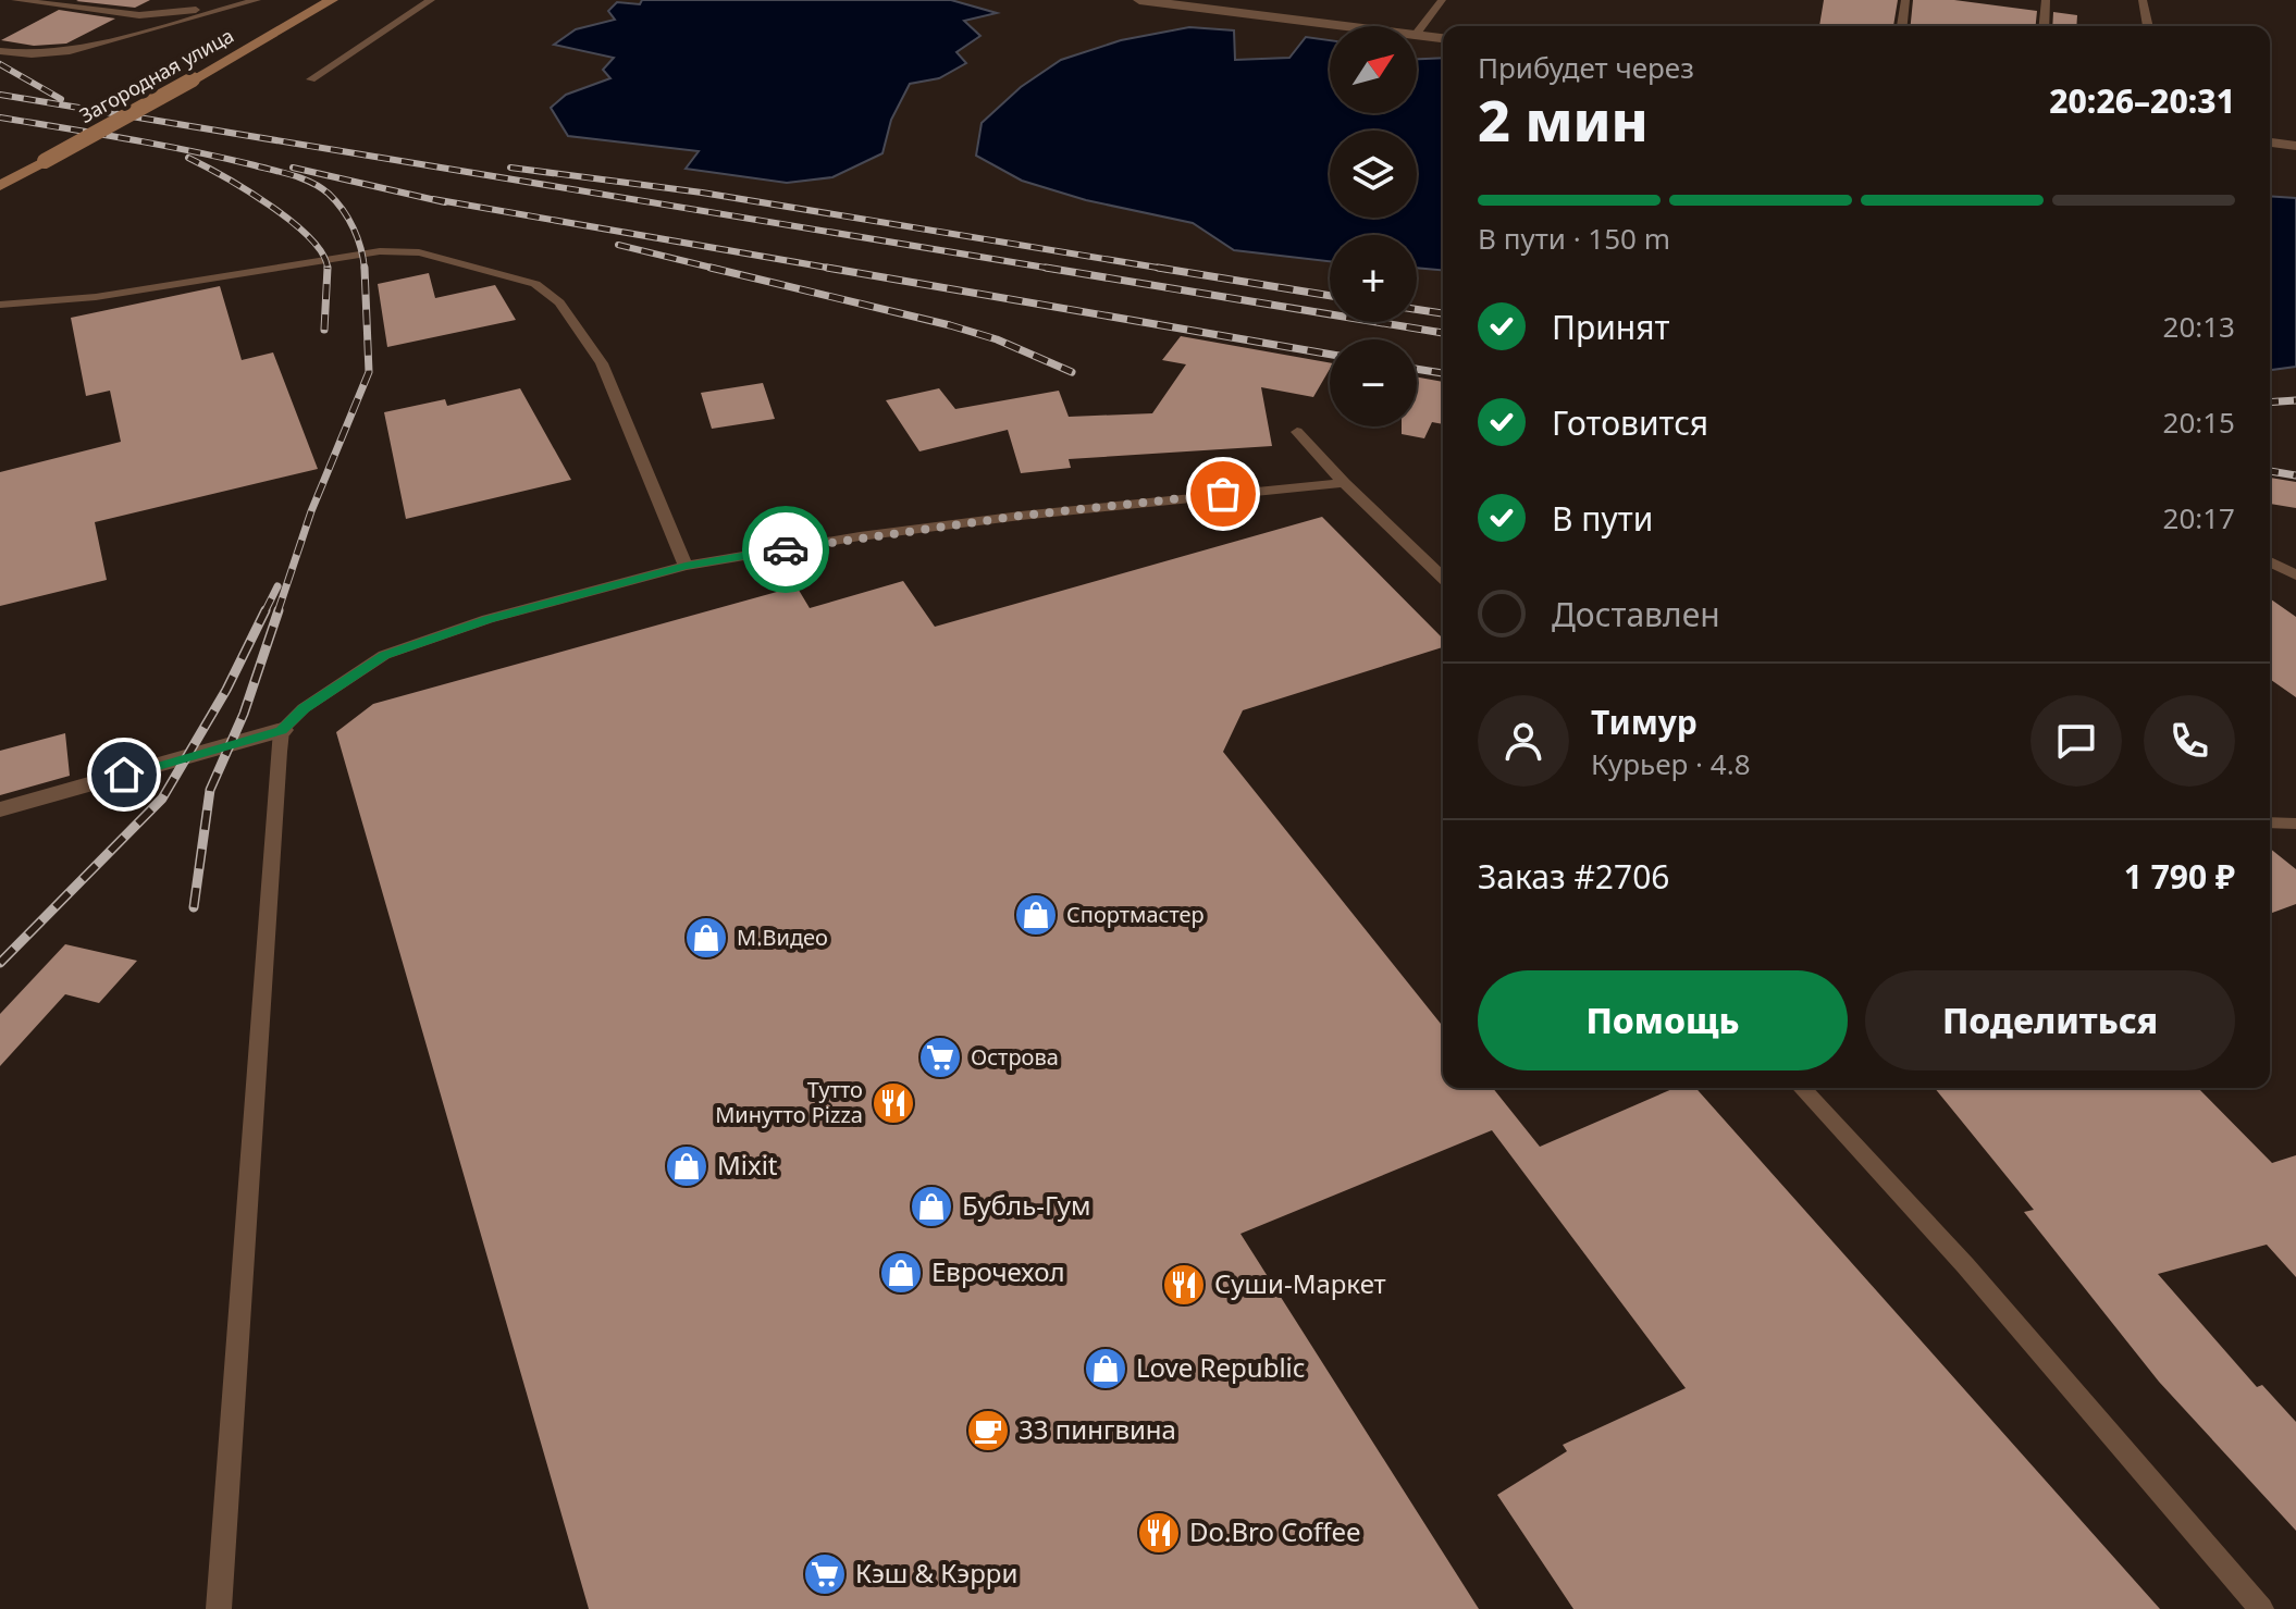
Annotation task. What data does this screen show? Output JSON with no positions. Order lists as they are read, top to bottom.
{
  "streets": {
    "main road": ["Загородная улица"]
  },
  "places": {
    "shop": [
      "Спортмастер",
      "М.Видео",
      "Mixit",
      "Бубль-Гум",
      "Еврочехол",
      "Love Republic"
    ],
    "supermarket": ["Острова", "Кэш & Кэрри"],
    "restaurant": ["Тутто Минутто Pizza", "Суши-Маркет", "Do.Bro Coffee"],
    "cafe": ["33 пингвина"]
  },
  "north": "top right",
  "page": {
    "map_buttons": ["+", "−"],
    "heading": ["2 мин", "Прибудет через", "20:26–20:31"],
    "panel": [
      "Тимур",
      "Курьер · 4.8",
      "Заказ #2706",
      "1 790 ₽"
    ],
    "bar": "В пути · 150 m",
    "list": [
      ["Принят", "20:13"],
      ["Готовится", "20:15"],
      ["В пути", "20:17"],
      "Доставлен"
    ],
    "buttons": ["Помощь", "Поделиться"]
  }
}
